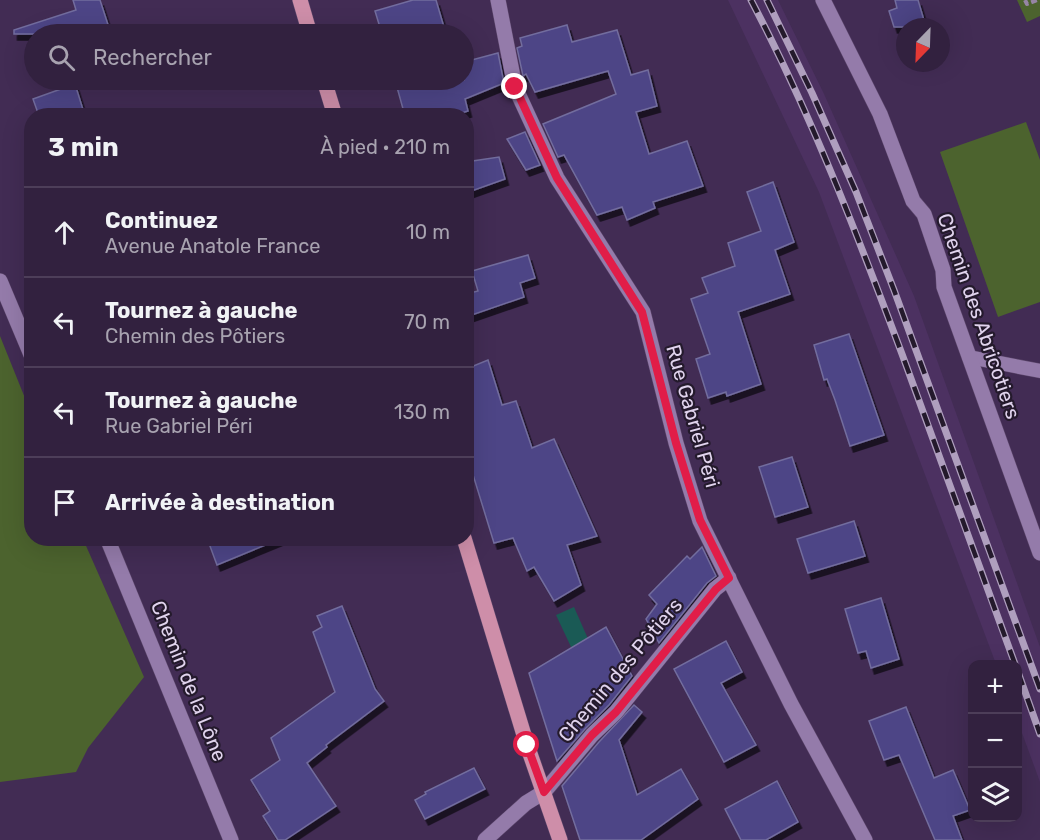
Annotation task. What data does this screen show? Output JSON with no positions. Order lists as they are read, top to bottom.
{
  "streets": {
    "street": [
      "Chemin des Abricotiers",
      "Rue Gabriel Péri",
      "Chemin des Pôtiers",
      "Chemin de la Lône"
    ]
  },
  "crossings": [
    ["Rue Gabriel Péri", "Chemin des Pôtiers"]
  ],
  "north": "bottom left",
  "page": {
    "search": "Rechercher",
    "heading": ["3 min", "À pied · 210 m"],
    "list": [
      ["Continuez", "Avenue Anatole France", "10 m"],
      ["Tournez à gauche", "Chemin des Pôtiers", "70 m"],
      ["Tournez à gauche", "Rue Gabriel Péri", "130 m"],
      "Arrivée à destination"
    ],
    "map_buttons": ["+", "−"]
  }
}
